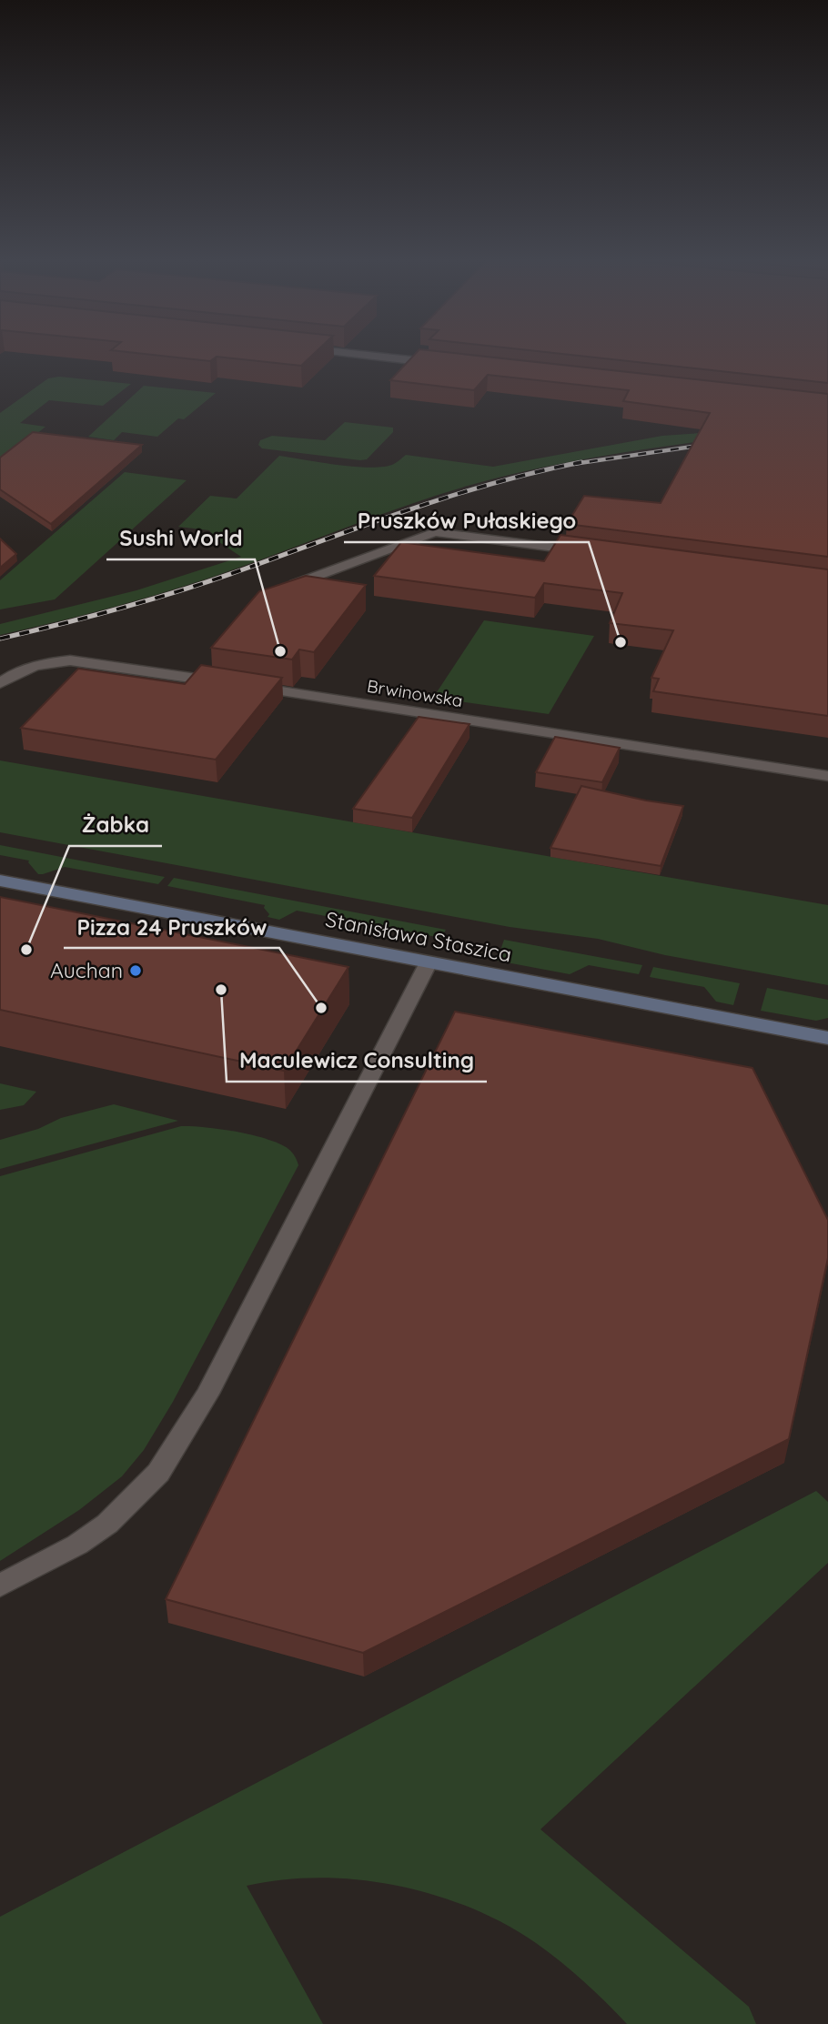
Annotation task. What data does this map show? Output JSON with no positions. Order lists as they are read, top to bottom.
{
  "streets": {
    "street": ["Brwinowska", "Stanisława Staszica"]
  },
  "places": [
    "Pruszków Pułaskiego",
    "Sushi World",
    "Żabka",
    "Auchan",
    "Maculewicz Consulting",
    "Pizza 24 Pruszków"
  ]
}
